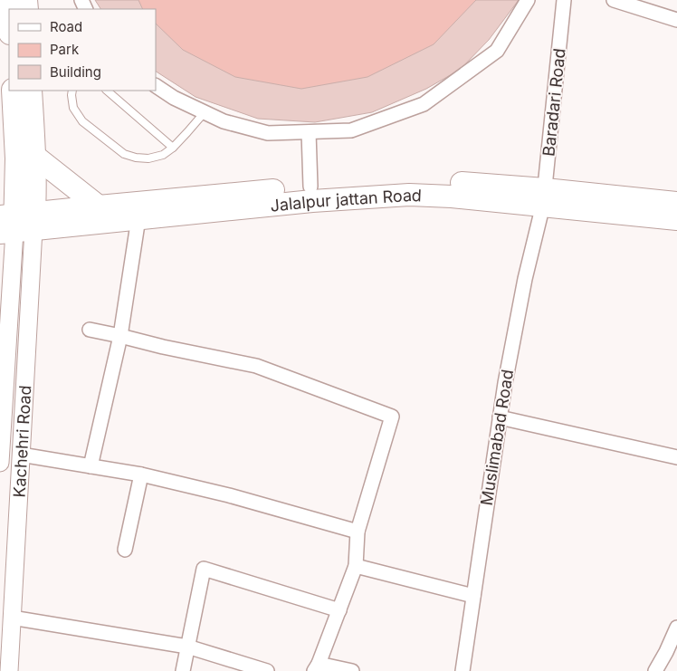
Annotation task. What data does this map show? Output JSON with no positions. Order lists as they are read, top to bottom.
{
  "streets": {
    "main road": ["Jalalpur jattan Road"],
    "street": ["Baradari Road", "Muslimabad Road", "Kachehri Road"]
  },
  "crossings": [
    ["Baradari Road", "Jalalpur jattan Road"],
    ["Baradari Road", "Muslimabad Road"],
    ["Jalalpur jattan Road", "Muslimabad Road"],
    ["Jalalpur jattan Road", "Kachehri Road"]
  ],
  "legend": ["Road", "Park", "Building"]
}
